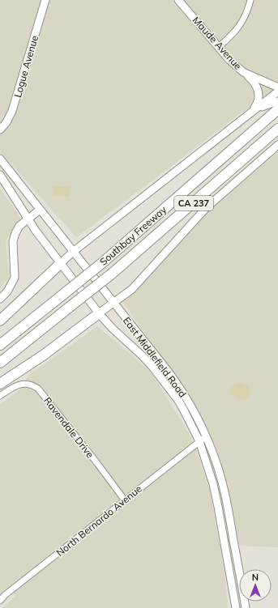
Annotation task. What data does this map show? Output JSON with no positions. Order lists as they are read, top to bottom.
{
  "streets": {
    "highway": ["CA 237", "Southbay Freeway"],
    "main road": ["Maude Avenue", "Logue Avenue", "East Middlefield Road"],
    "street": ["Ravendale Drive", "North Bernardo Avenue"]
  },
  "crossings": [
    ["East Middlefield Road", "North Bernardo Avenue"],
    ["Ravendale Drive", "North Bernardo Avenue"]
  ],
  "north": "top"
}
